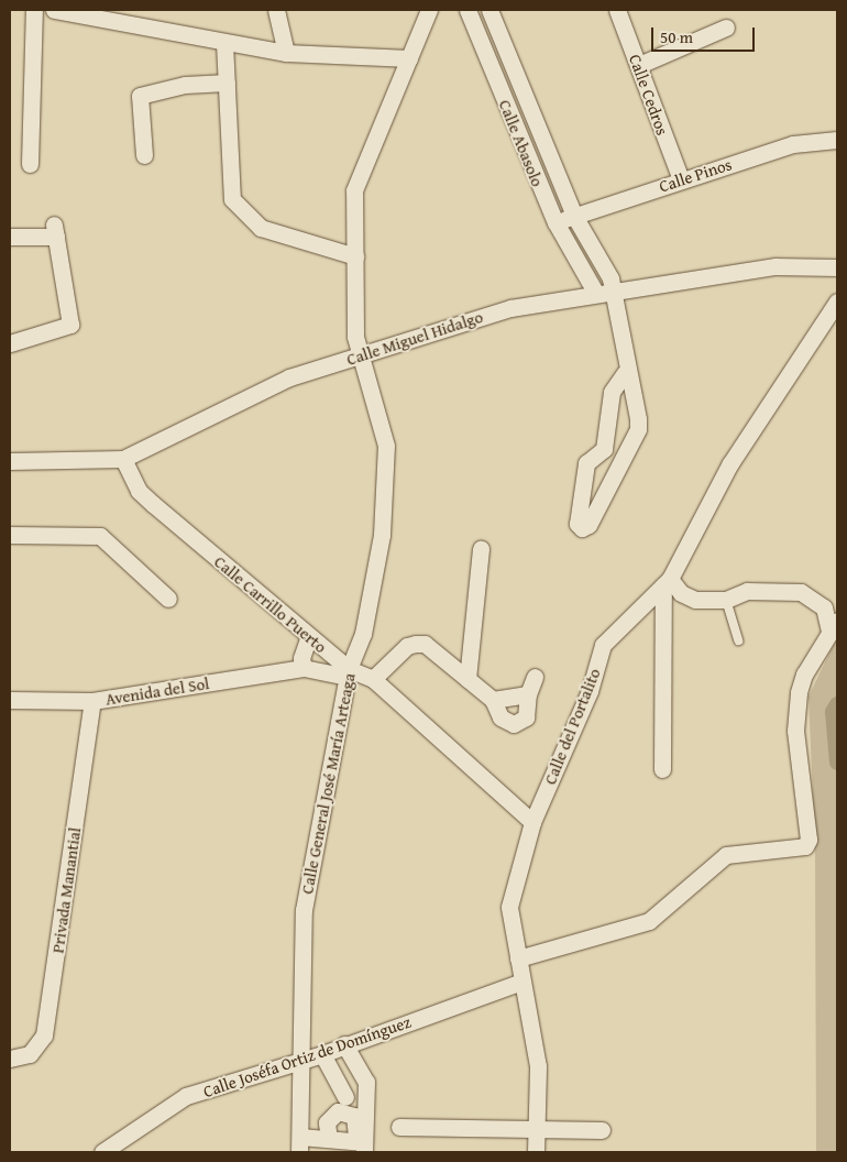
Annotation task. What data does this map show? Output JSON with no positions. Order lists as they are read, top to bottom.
{
  "streets": {
    "street": [
      "Calle Cedros",
      "Calle Abasolo",
      "Calle Pinos",
      "Calle Miguel Hidalgo",
      "Calle Carrillo Puerto",
      "Avenida del Sol",
      "Calle del Portalito",
      "Calle General José María Arteaga",
      "Privada Manantial",
      "Calle Joséfa Ortiz de Domínguez"
    ]
  },
  "crossings": [
    ["Calle Cedros", "Calle Pinos"],
    ["Calle Abasolo", "Calle Pinos"],
    ["Calle Abasolo", "Calle Miguel Hidalgo"],
    ["Calle Miguel Hidalgo", "Calle Carrillo Puerto"],
    ["Calle Miguel Hidalgo", "Calle General José María Arteaga"],
    ["Calle Carrillo Puerto", "Avenida del Sol"],
    ["Calle Carrillo Puerto", "Calle del Portalito"],
    ["Calle Carrillo Puerto", "Calle General José María Arteaga"],
    ["Avenida del Sol", "Calle General José María Arteaga"],
    ["Avenida del Sol", "Privada Manantial"],
    ["Calle del Portalito", "Calle Joséfa Ortiz de Domínguez"],
    ["Calle General José María Arteaga", "Calle Joséfa Ortiz de Domínguez"]
  ],
  "scale_bar": "50 m"
}
